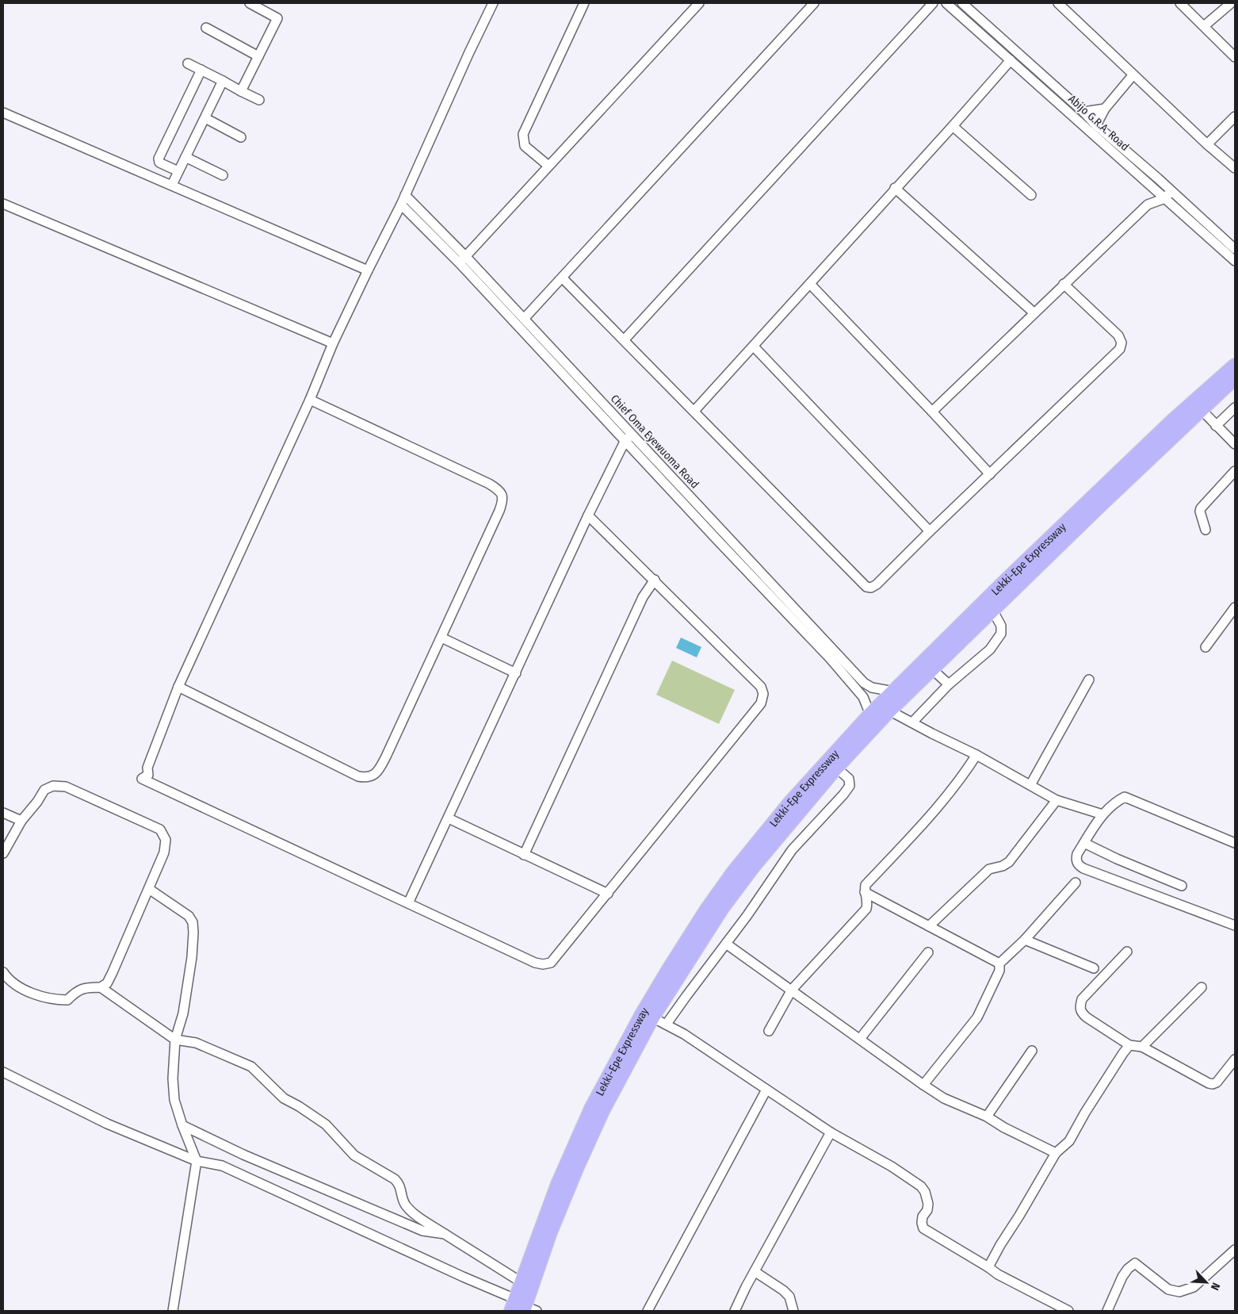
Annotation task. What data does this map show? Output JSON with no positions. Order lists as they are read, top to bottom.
{
  "streets": {
    "highway": ["Lekki-Epe Expressway"],
    "street": ["Abijo G.R.A. Road", "Chief Oma Eyewuoma Road"]
  },
  "crossings": [
    ["Chief Oma Eyewuoma Road", "Lekki-Epe Expressway"]
  ],
  "north": "bottom right"
}
